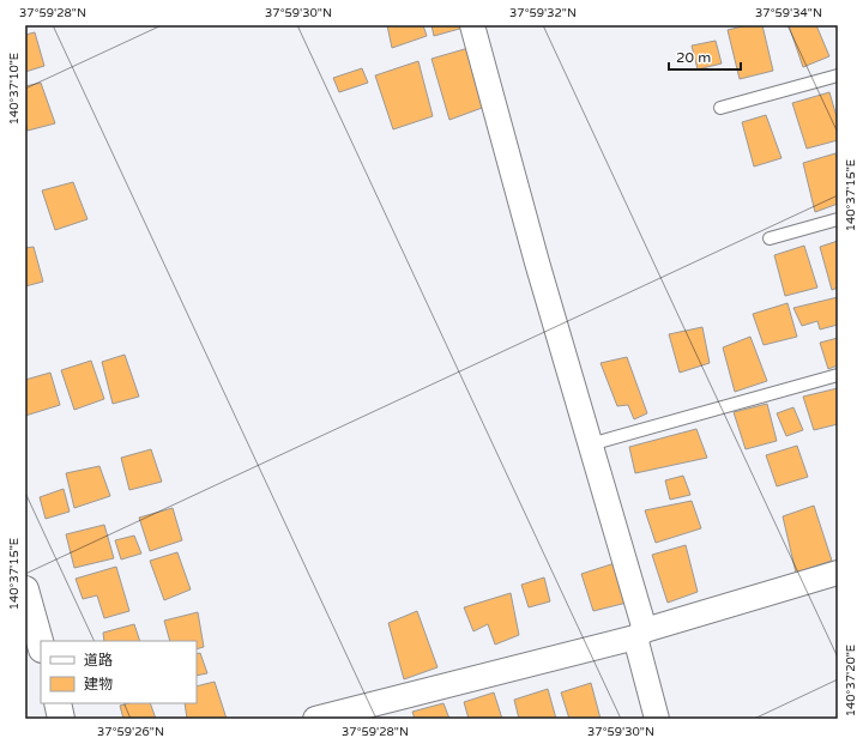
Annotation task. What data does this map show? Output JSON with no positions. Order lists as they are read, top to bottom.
{
  "legend": ["道路", "建物"],
  "scale_bar": "20 m",
  "coordinates": [
    "37°59'28\"N",
    "37°59'30\"N",
    "37°59'32\"N",
    "37°59'34\"N",
    "140°37'10\"E",
    "140°37'15\"E",
    "140°37'20\"E",
    "37°59'26\"N"
  ]
}
